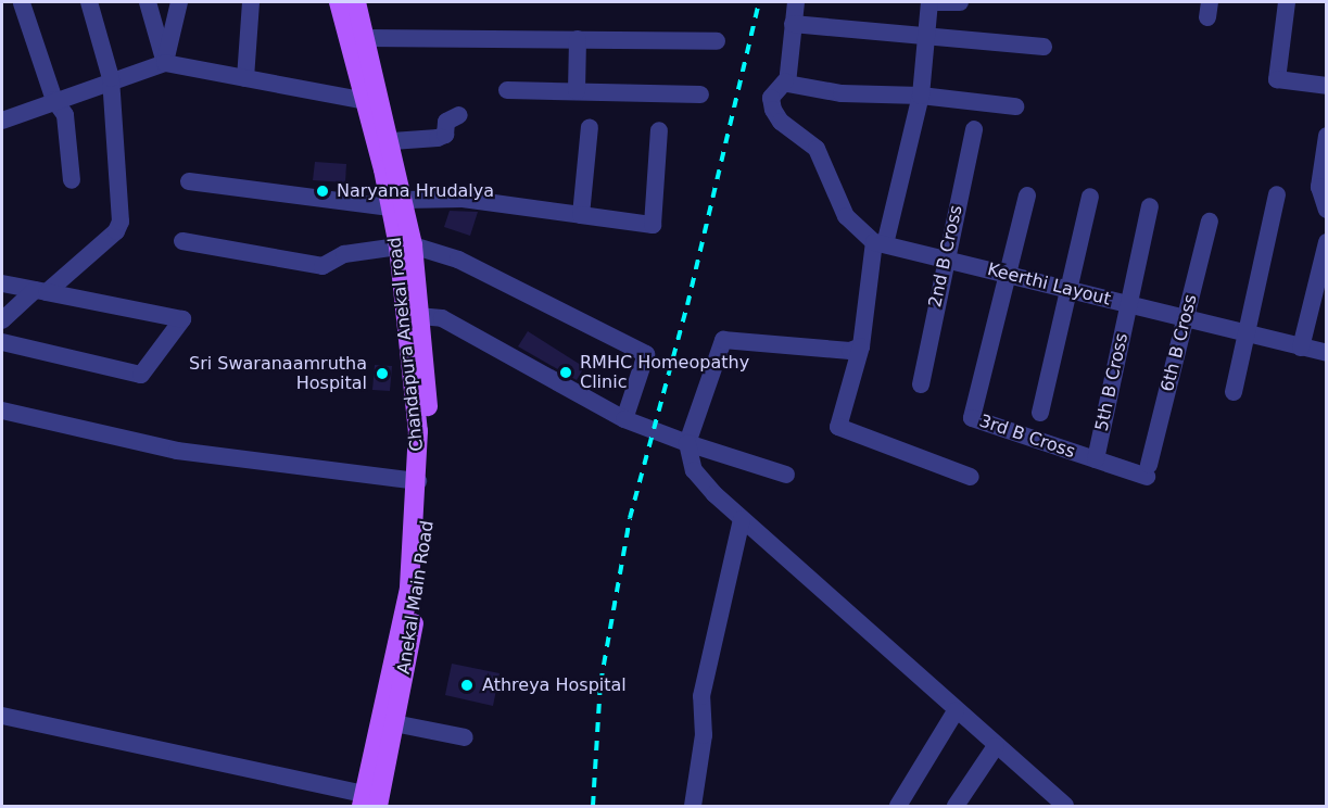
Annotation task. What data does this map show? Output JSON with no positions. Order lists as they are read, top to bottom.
{
  "streets": {
    "main road": ["Chandapura Anekal road", "Anekal Main Road"],
    "street": [
      "2nd B Cross",
      "Keerthi Layout",
      "6th B Cross",
      "5th B Cross",
      "3rd B Cross"
    ]
  },
  "crossings": [
    ["2nd B Cross", "Keerthi Layout"],
    ["Keerthi Layout", "6th B Cross"],
    ["Keerthi Layout", "5th B Cross"],
    ["Keerthi Layout", "3rd B Cross"],
    ["6th B Cross", "3rd B Cross"],
    ["Chandapura Anekal road", "Anekal Main Road"],
    ["5th B Cross", "3rd B Cross"]
  ],
  "places": [
    "Naryana Hrudalya",
    "RMHC Homeopathy Clinic",
    "Sri Swaranaamrutha Hospital",
    "Athreya Hospital"
  ]
}
